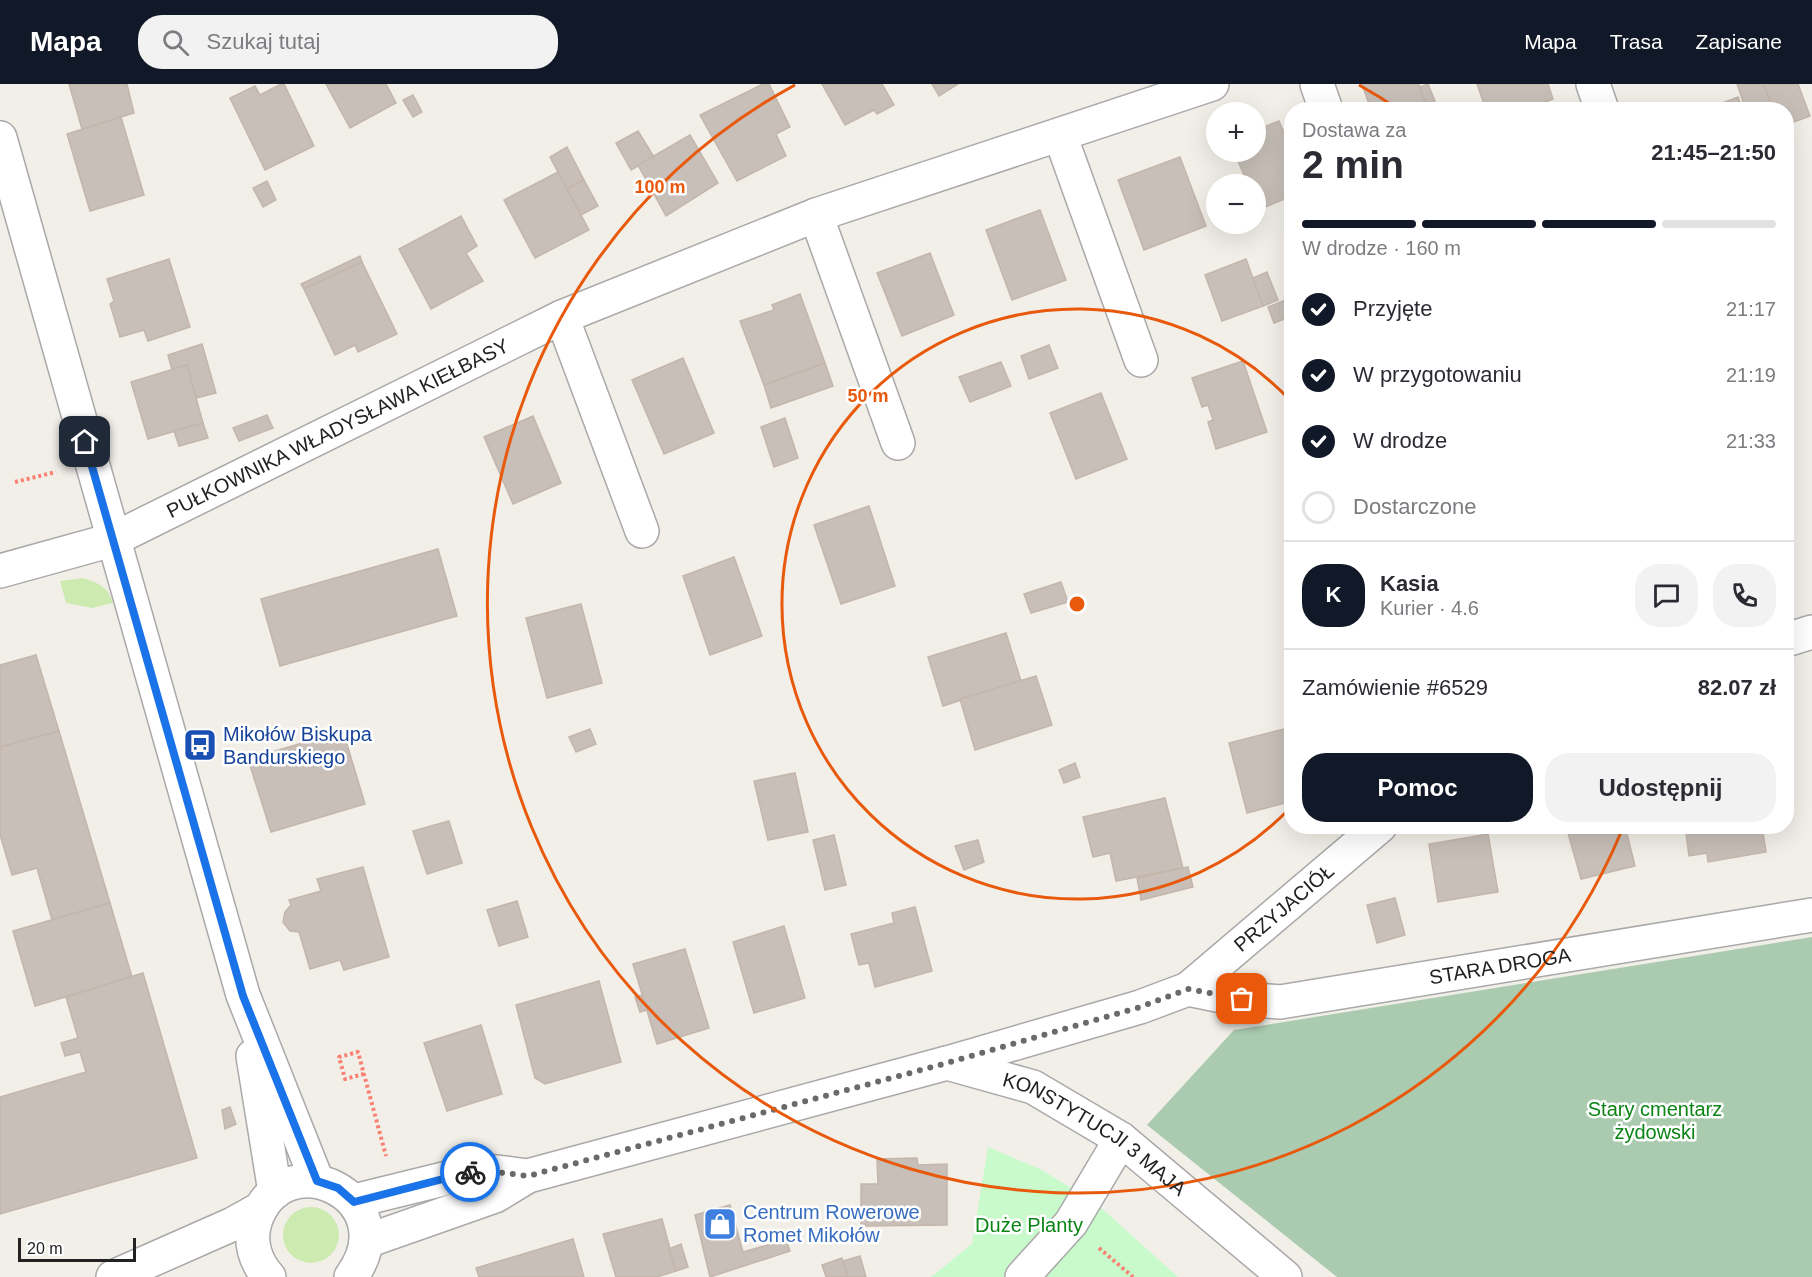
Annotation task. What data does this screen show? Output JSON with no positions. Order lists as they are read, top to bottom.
{
  "streets": {
    "street": [
      "PUŁKOWNIKA WŁADYSŁAWA KIEŁBASY",
      "PRZYJACIÓŁ",
      "STARA DROGA",
      "KONSTYTUCJI 3 MAJA"
    ]
  },
  "crossings": [
    ["PRZYJACIÓŁ", "STARA DROGA"],
    ["PRZYJACIÓŁ", "KONSTYTUCJI 3 MAJA"]
  ],
  "parks": ["Stary cmentarz żydowski", "Duże Planty"],
  "places": {
    "bus stop": ["Mikołów Biskupa Bandurskiego"],
    "shop": ["Centrum Rowerowe Romet Mikołów"]
  },
  "scale_bar": "20 m",
  "page": {
    "header": "Mapa",
    "search": "Szukaj tutaj",
    "nav": ["Mapa", "Trasa", "Zapisane"],
    "map_buttons": ["+", "−"],
    "heading": ["2 min", "Dostawa za", "21:45–21:50"],
    "panel": [
      "Kasia",
      "Kurier · 4.6",
      "Zamówienie #6529",
      "82.07 zł"
    ],
    "bar": "W drodze · 160 m",
    "list": [
      ["Przyjęte", "21:17"],
      ["W przygotowaniu", "21:19"],
      ["W drodze", "21:33"],
      "Dostarczone"
    ],
    "round": "K",
    "buttons": ["Pomoc", "Udostępnij"],
    "scale": "20 m"
  },
  "rings": ["100 m", "50 m"]
}
